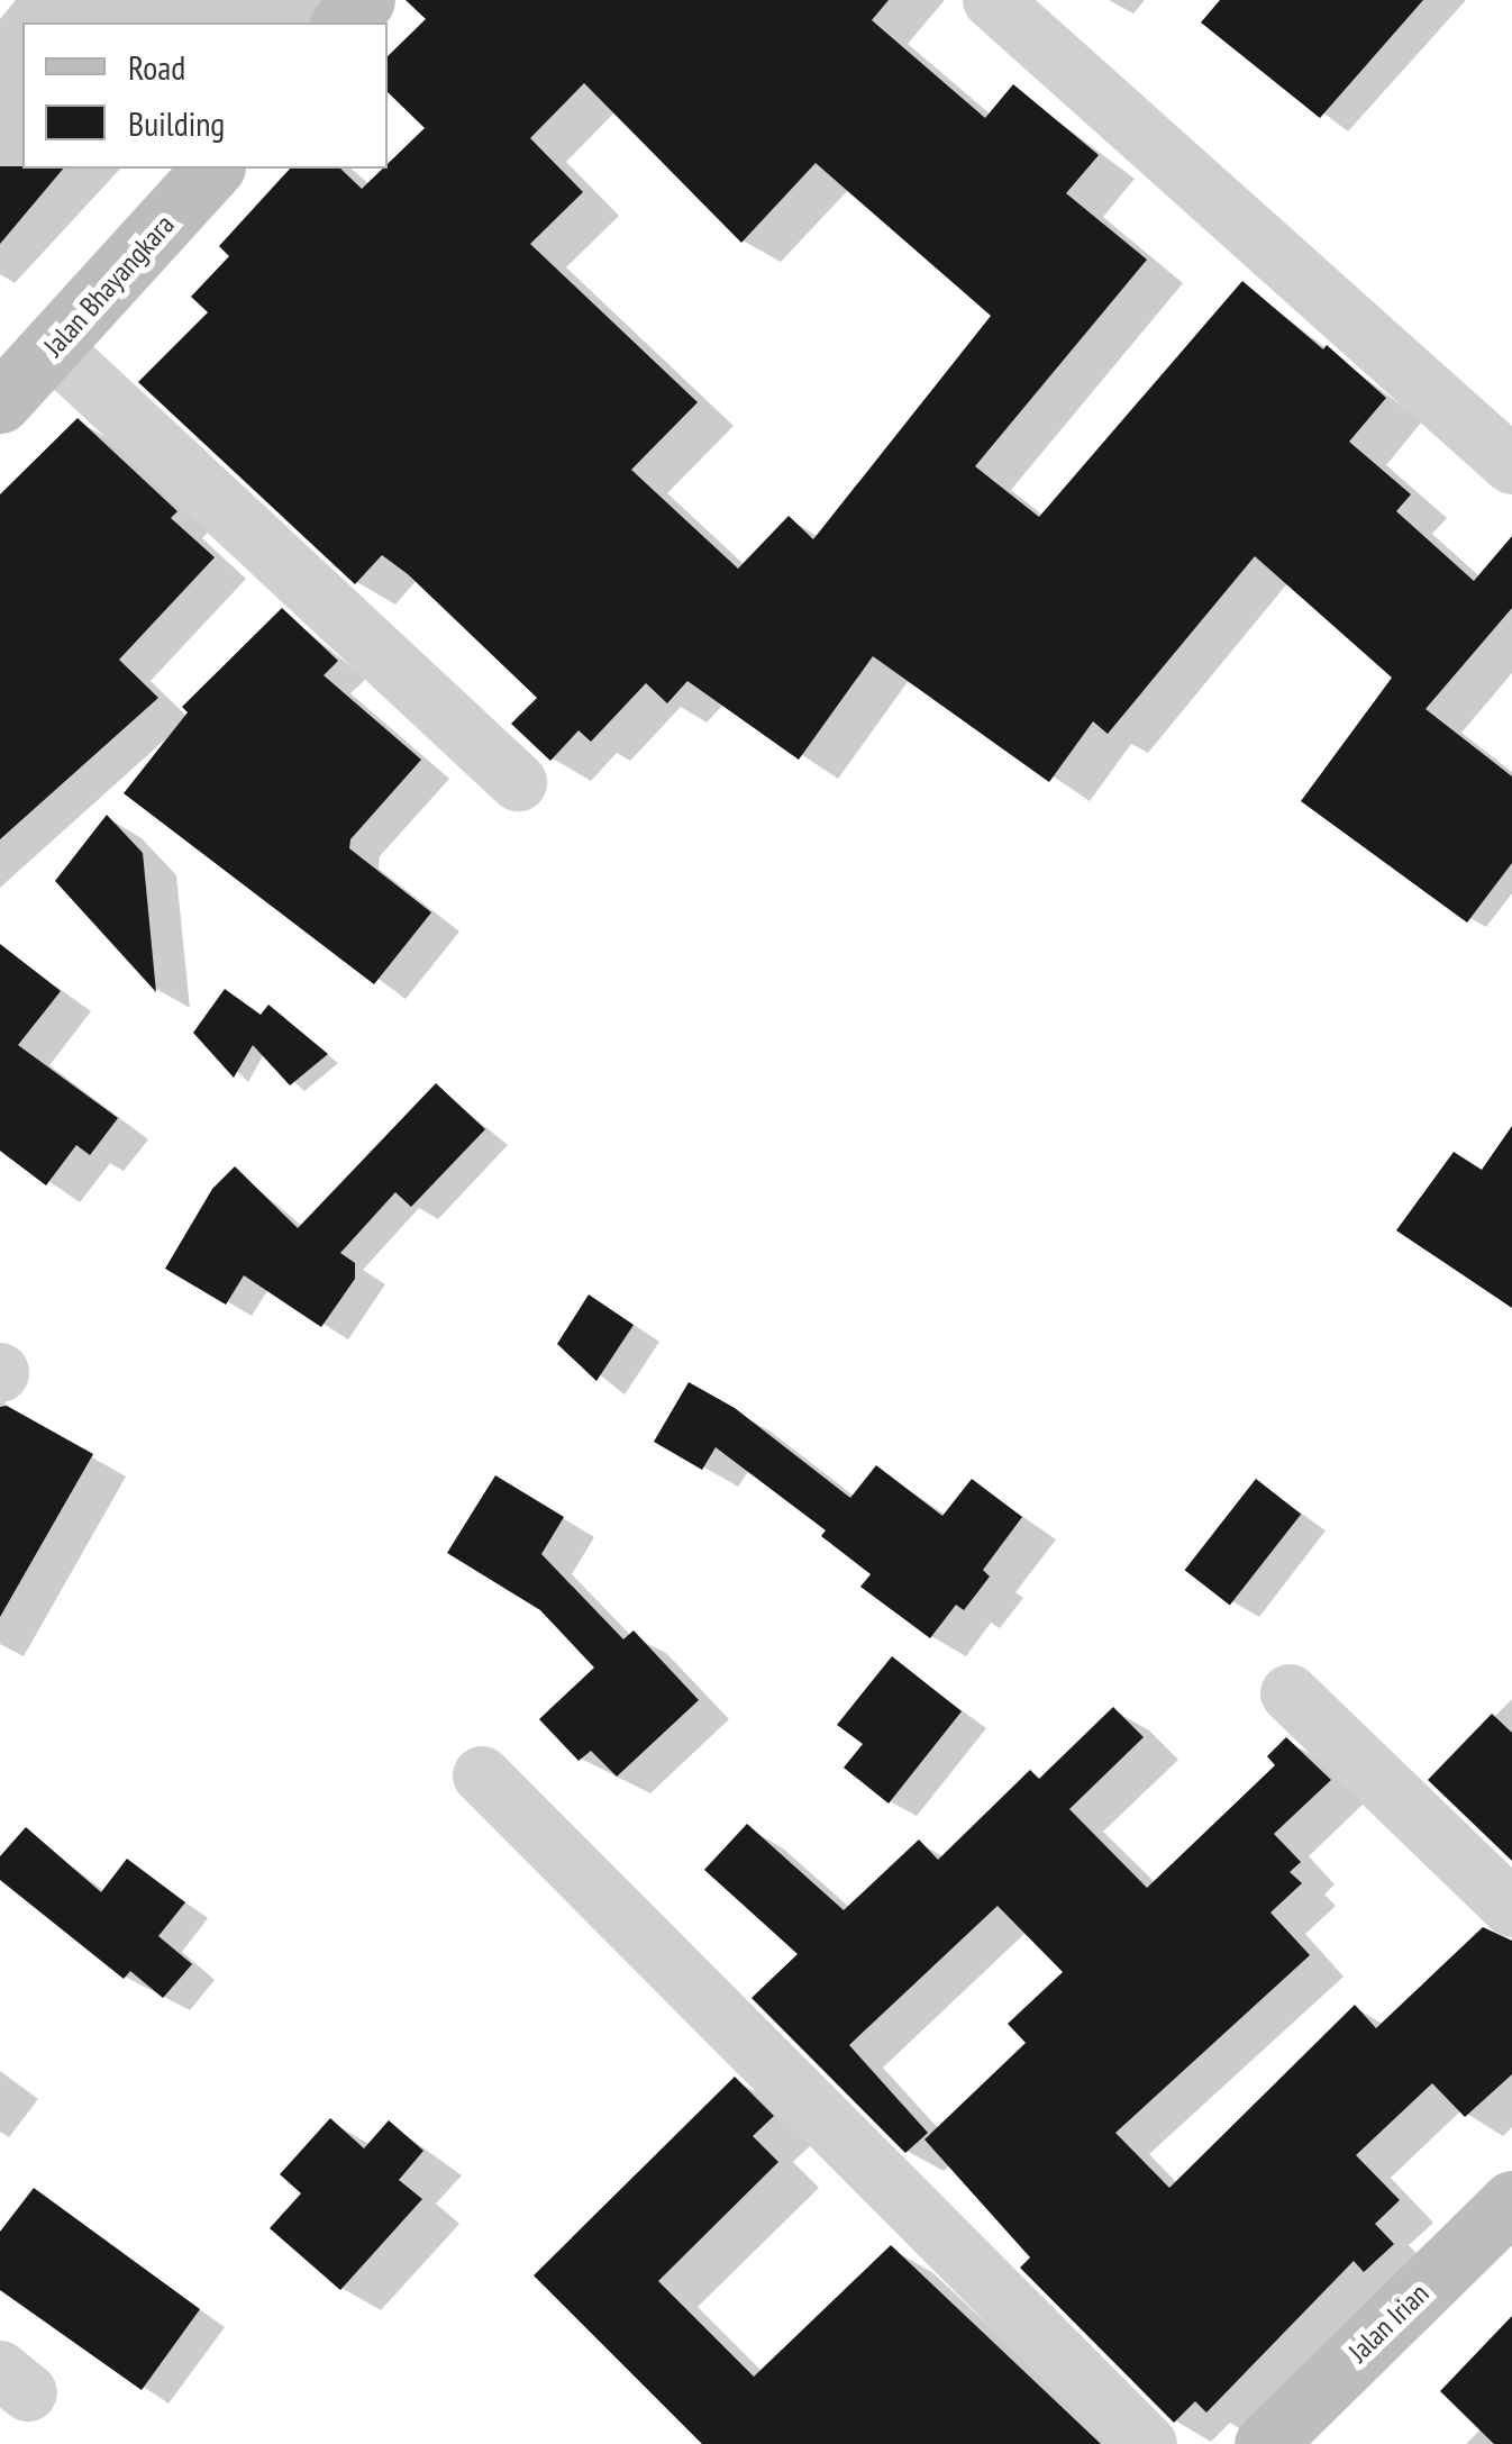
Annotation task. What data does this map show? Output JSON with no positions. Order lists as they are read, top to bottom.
{
  "streets": {
    "main road": ["Jalan Bhayangkara", "Jalan Irian"]
  },
  "legend": ["Road", "Building"]
}
